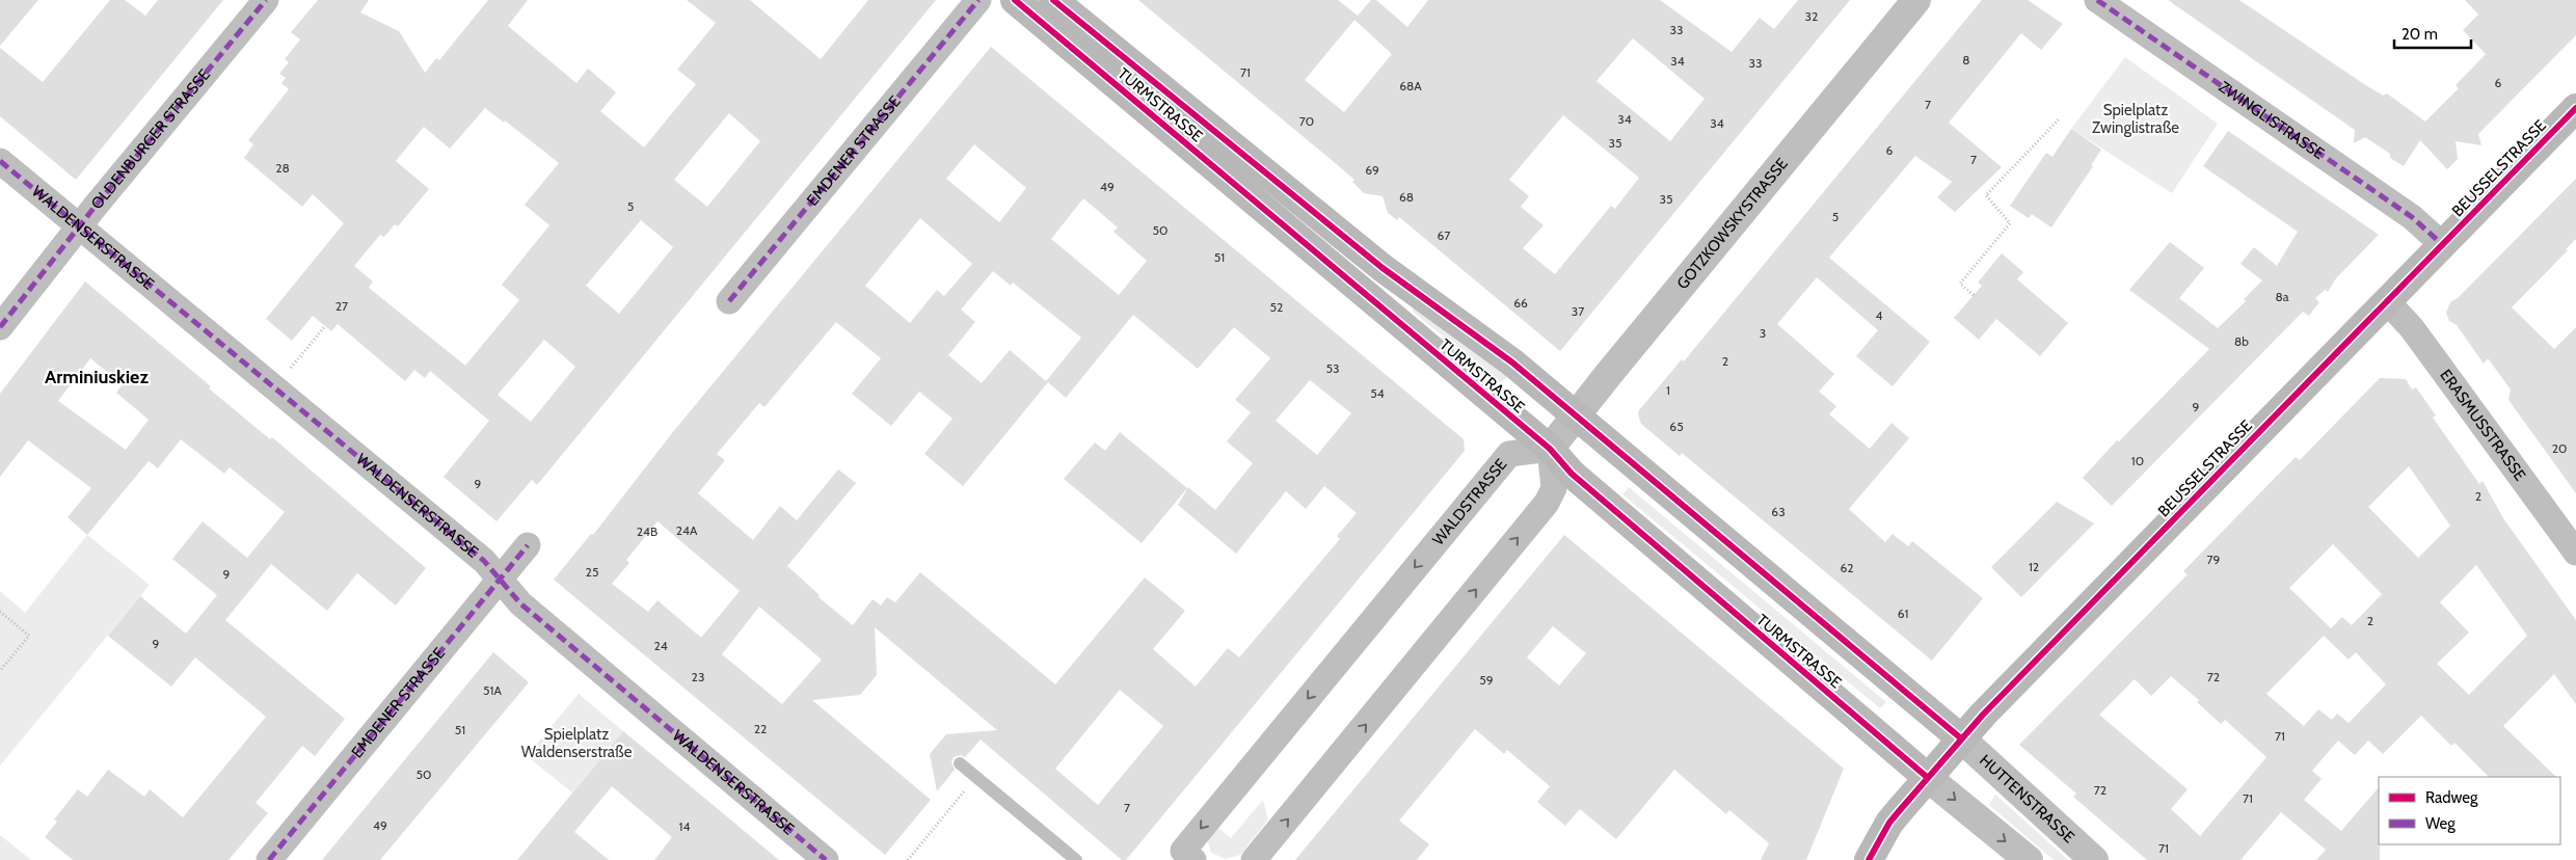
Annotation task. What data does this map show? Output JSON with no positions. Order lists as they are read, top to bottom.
{
  "streets": {
    "main road": ["TURMSTRASSE", "BEUSSELSTRASSE"],
    "street": [
      "ZWINGLISTRASSE",
      "OLDENBURGER STRASSE",
      "EMDENER STRASSE",
      "GOTZKOWSKYSTRASSE",
      "WALDENSERSTRASSE",
      "ERASMUSSTRASSE",
      "WALDSTRASSE",
      "HUTTENSTRASSE"
    ]
  },
  "crossings": [
    ["TURMSTRASSE", "BEUSSELSTRASSE"],
    ["TURMSTRASSE", "GOTZKOWSKYSTRASSE"],
    ["TURMSTRASSE", "WALDSTRASSE"],
    ["TURMSTRASSE", "HUTTENSTRASSE"],
    ["ZWINGLISTRASSE", "BEUSSELSTRASSE"],
    ["OLDENBURGER STRASSE", "WALDENSERSTRASSE"],
    ["EMDENER STRASSE", "WALDENSERSTRASSE"],
    ["BEUSSELSTRASSE", "ERASMUSSTRASSE"],
    ["BEUSSELSTRASSE", "HUTTENSTRASSE"],
    ["GOTZKOWSKYSTRASSE", "WALDSTRASSE"]
  ],
  "districts": ["Arminiuskiez"],
  "parks": ["Spielplatz Zwinglistraße", "Spielplatz Waldenserstraße"],
  "house_numbers": [
    "32",
    "33",
    "8",
    "34",
    "33",
    "71",
    "6",
    "68A",
    "7",
    "34",
    "70",
    "34",
    "35",
    "6",
    "7",
    "28",
    "69",
    "49",
    "68",
    "35",
    "5",
    "5",
    "50",
    "67",
    "51",
    "8a",
    "66",
    "27",
    "52",
    "37",
    "4",
    "3",
    "8b",
    "2",
    "53",
    "1",
    "54",
    "9",
    "65",
    "20",
    "10",
    "9",
    "2",
    "63",
    "24A",
    "24B",
    "79",
    "12",
    "62",
    "25",
    "9",
    "61",
    "2",
    "9",
    "24",
    "23",
    "72",
    "59",
    "51A",
    "22",
    "51",
    "71",
    "50",
    "72",
    "71",
    "7",
    "49",
    "14",
    "71"
  ],
  "legend": ["Radweg", "Weg"],
  "scale_bar": "20 m"
}
